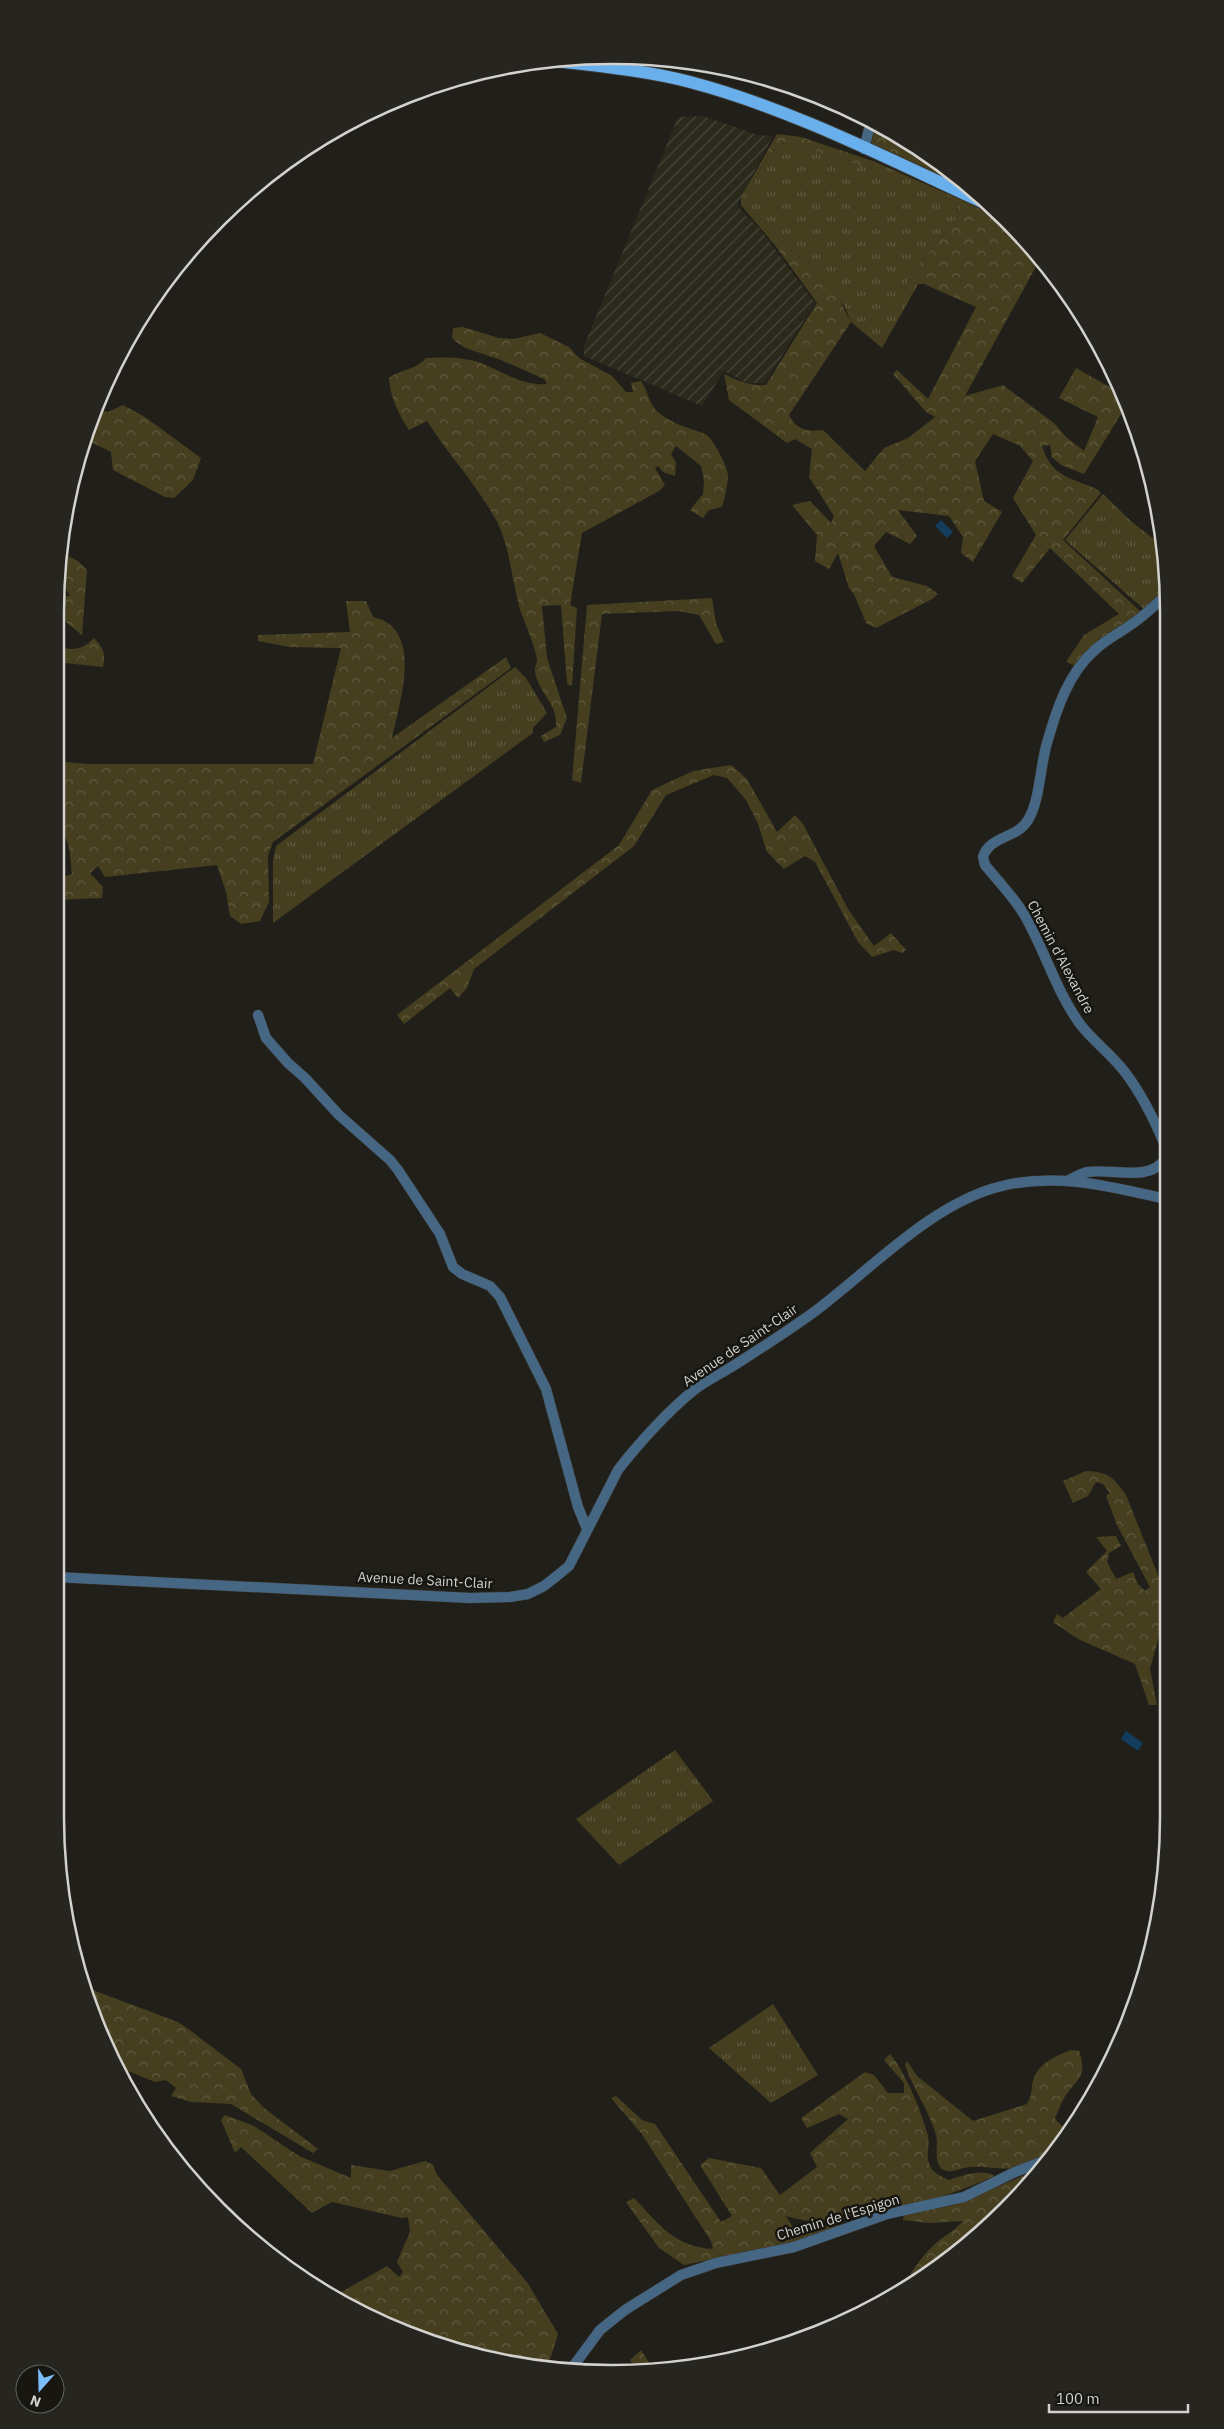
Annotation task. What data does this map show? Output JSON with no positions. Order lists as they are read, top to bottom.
{
  "streets": {
    "street": ["Chemin d'Alexandre", "Avenue de Saint-Clair", "Chemin de l'Espigon"]
  },
  "scale_bar": "100 m",
  "north": "bottom"
}
